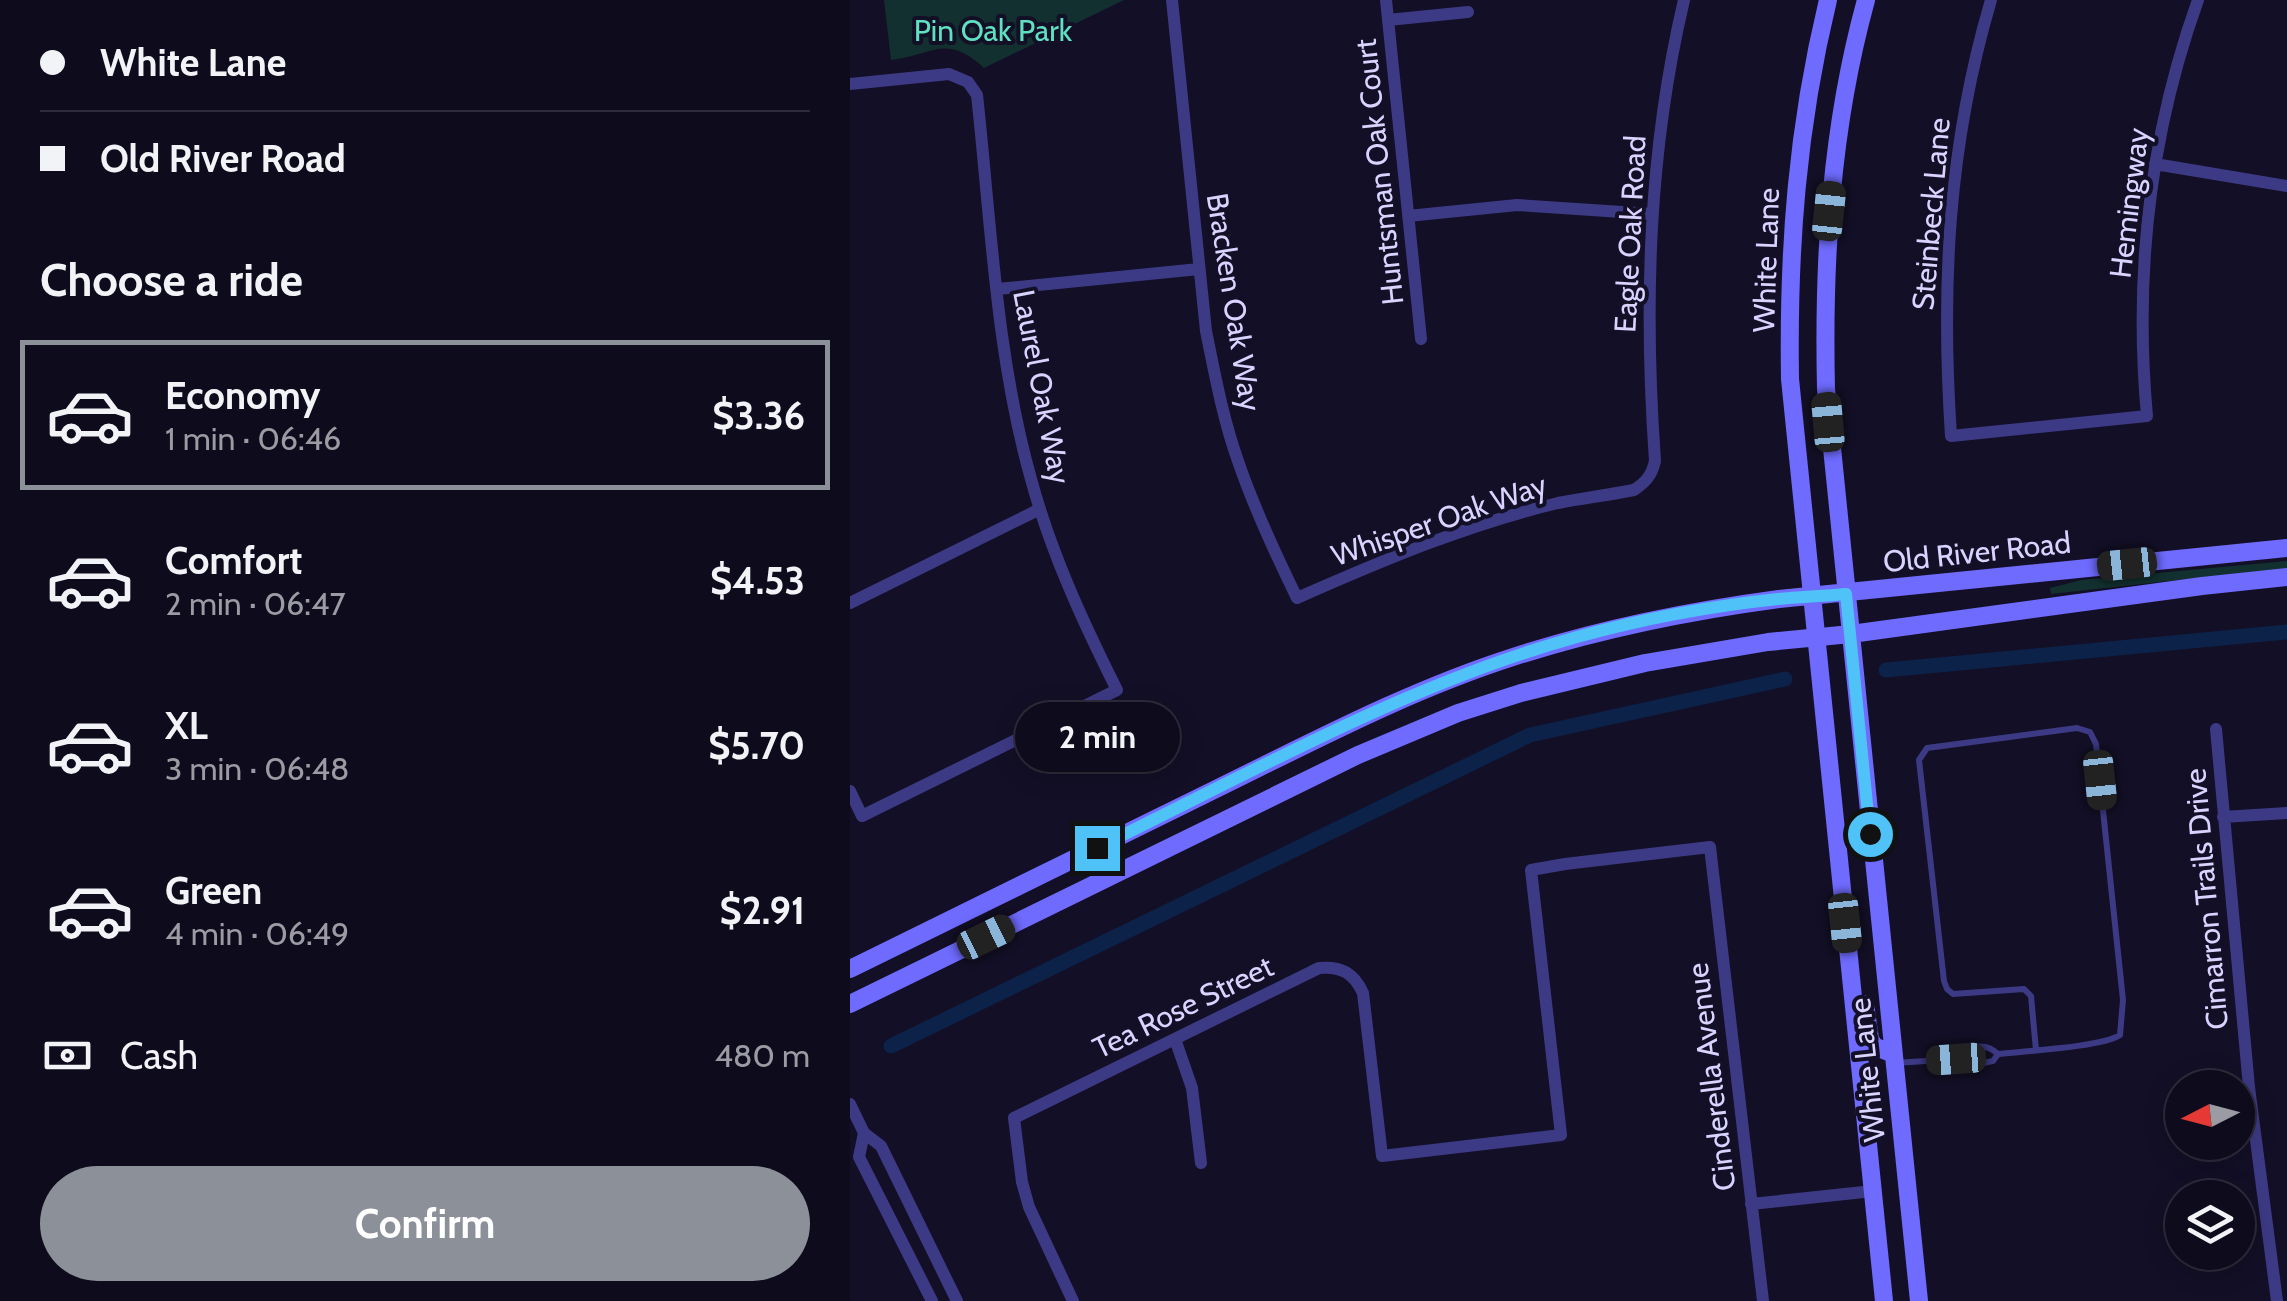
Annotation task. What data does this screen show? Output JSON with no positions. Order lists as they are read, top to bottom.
{
  "streets": {
    "main road": ["White Lane", "Old River Road"],
    "street": [
      "Huntsman Oak Court",
      "Hemingway",
      "Steinbeck Lane",
      "Eagle Oak Road",
      "Bracken Oak Way",
      "Laurel Oak Way",
      "Whisper Oak Way",
      "Cimarron Trails Drive",
      "Tea Rose Street",
      "Cinderella Avenue"
    ]
  },
  "crossings": [
    ["Hemingway", "Steinbeck Lane"],
    ["Eagle Oak Road", "Whisper Oak Way"],
    ["White Lane", "Old River Road"],
    ["Bracken Oak Way", "Whisper Oak Way"],
    ["Tea Rose Street", "Cinderella Avenue"]
  ],
  "parks": ["Pin Oak Park"],
  "north": "left",
  "page": {
    "banner": ["White Lane", "Old River Road"],
    "heading": "Choose a ride",
    "list": [
      {
        "name": "Economy",
        "note": "1 min · 06:46",
        "value": "$3.36"
      },
      {
        "name": "Comfort",
        "note": "2 min · 06:47",
        "value": "$4.53"
      },
      {
        "name": "XL",
        "note": "3 min · 06:48",
        "value": "$5.70"
      },
      {
        "name": "Green",
        "note": "4 min · 06:49",
        "value": "$2.91"
      }
    ],
    "bubble": "2 min",
    "pay": ["Cash", "480 m"],
    "buttons": "Confirm"
  }
}
